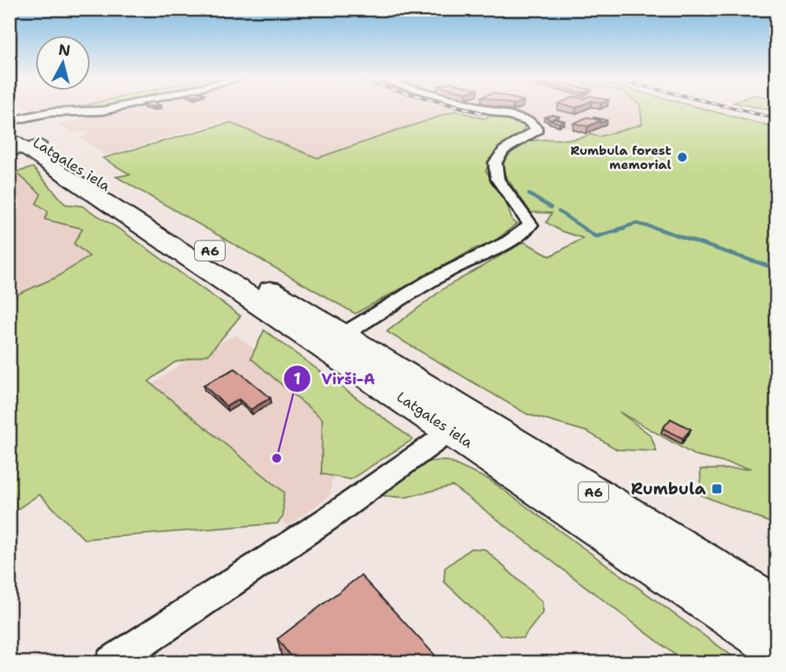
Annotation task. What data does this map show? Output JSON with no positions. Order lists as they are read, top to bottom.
{
  "streets": {
    "highway": ["Latgales iela", "A6"]
  },
  "places": {
    "other": ["Rumbula forest memorial", "Virši-A"],
    "transit": ["Rumbula"]
  },
  "north": "top"
}
